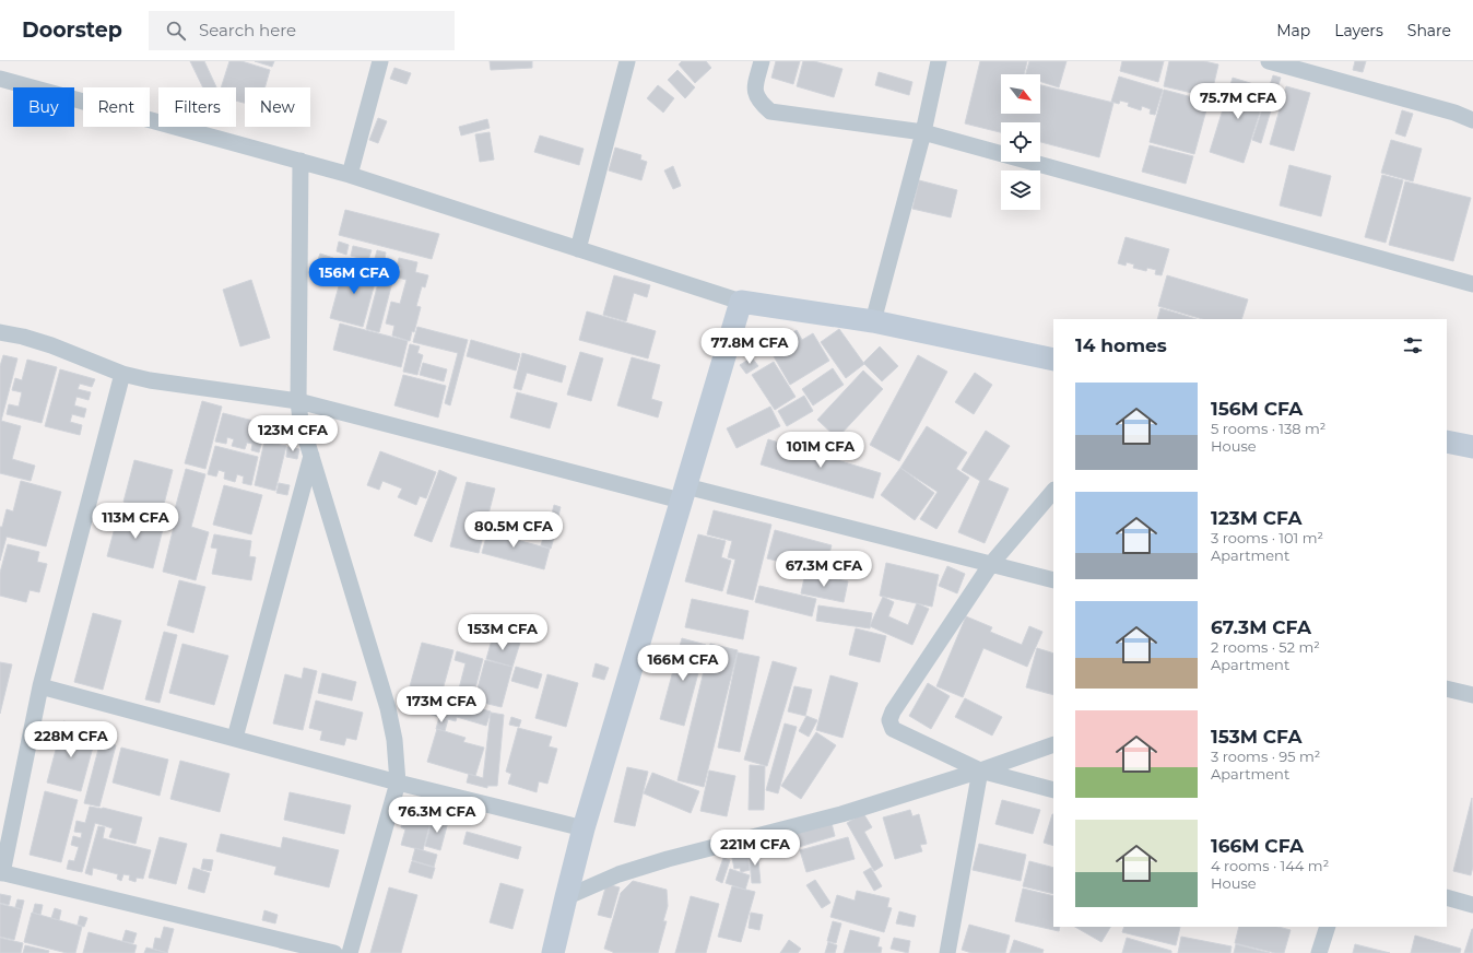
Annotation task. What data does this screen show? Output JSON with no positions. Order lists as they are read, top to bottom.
{
  "north": "bottom right",
  "page": {
    "header": "Doorstep",
    "search": "Search here",
    "nav": ["Map", "Layers", "Share"],
    "price": [
      "75.7M CFA",
      "156M CFA",
      "77.8M CFA",
      "123M CFA",
      "101M CFA",
      "113M CFA",
      "80.5M CFA",
      "67.3M CFA",
      "153M CFA",
      "166M CFA",
      "173M CFA",
      "228M CFA",
      "76.3M CFA",
      "221M CFA"
    ],
    "chip": [
      "Buy",
      "Rent",
      "Filters",
      "New"
    ],
    "heading": "14 homes",
    "list": [
      {
        "name": "156M CFA",
        "note": "5 rooms · 138 m² · House"
      },
      {
        "name": "123M CFA",
        "note": "3 rooms · 101 m² · Apartment"
      },
      {
        "name": "67.3M CFA",
        "note": "2 rooms · 52 m² · Apartment"
      },
      {
        "name": "153M CFA",
        "note": "3 rooms · 95 m² · Apartment"
      },
      {
        "name": "166M CFA",
        "note": "4 rooms · 144 m² · House"
      }
    ]
  }
}
